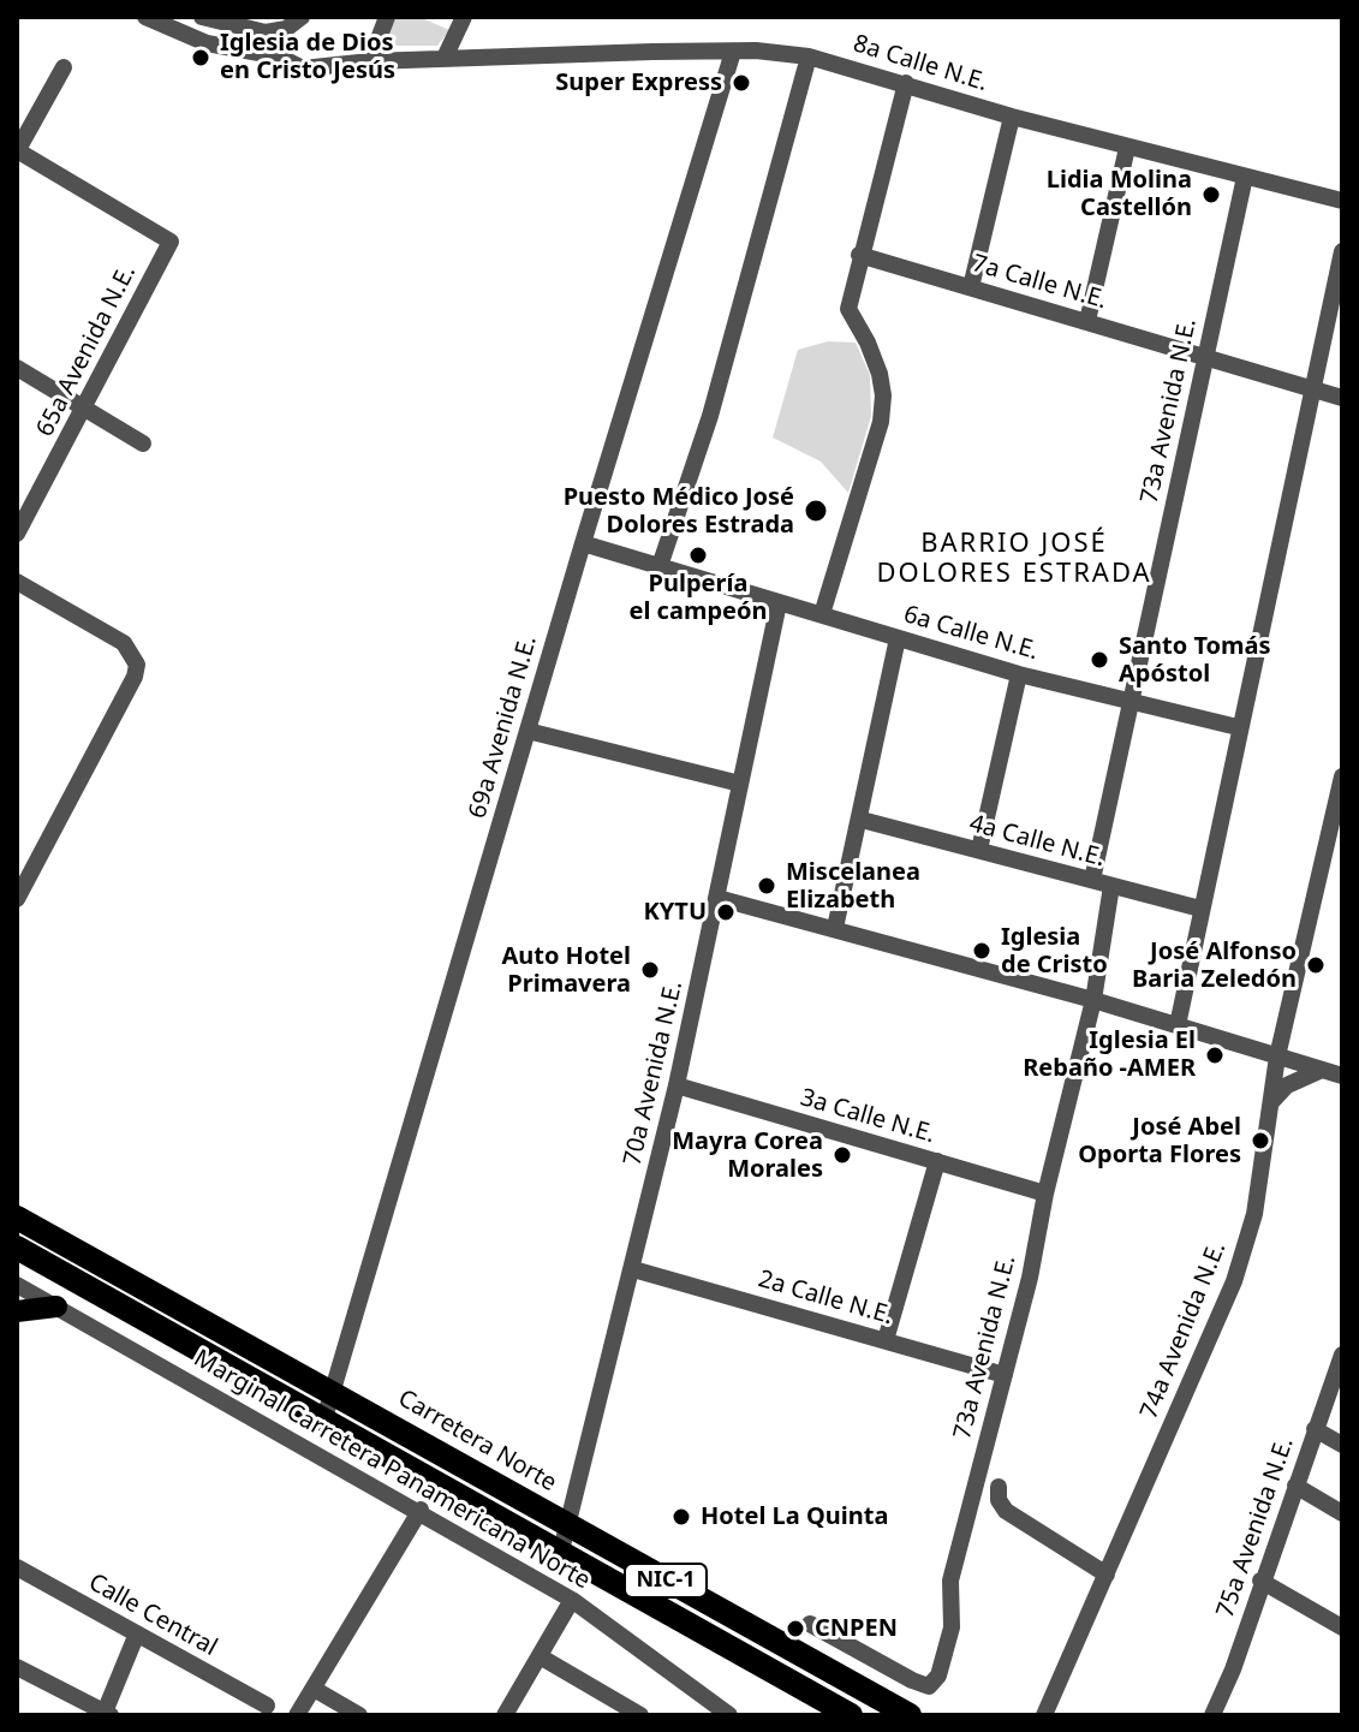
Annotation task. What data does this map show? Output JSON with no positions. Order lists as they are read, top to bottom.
{
  "streets": {
    "highway": ["Carretera Norte", "NIC-1"],
    "street": [
      "8a Calle N.E.",
      "7a Calle N.E.",
      "65a Avenida N.E.",
      "73a Avenida N.E.",
      "6a Calle N.E.",
      "69a Avenida N.E.",
      "4a Calle N.E.",
      "70a Avenida N.E.",
      "3a Calle N.E.",
      "2a Calle N.E.",
      "74a Avenida N.E.",
      "Marginal Carretera Panamericana Norte",
      "75a Avenida N.E.",
      "Calle Central"
    ]
  },
  "crossings": [
    ["8a Calle N.E.", "73a Avenida N.E."],
    ["8a Calle N.E.", "69a Avenida N.E."],
    ["7a Calle N.E.", "73a Avenida N.E."],
    ["73a Avenida N.E.", "6a Calle N.E."],
    ["73a Avenida N.E.", "4a Calle N.E."],
    ["73a Avenida N.E.", "3a Calle N.E."],
    ["73a Avenida N.E.", "2a Calle N.E."],
    ["6a Calle N.E.", "69a Avenida N.E."],
    ["6a Calle N.E.", "70a Avenida N.E."],
    ["69a Avenida N.E.", "Carretera Norte"],
    ["70a Avenida N.E.", "3a Calle N.E."],
    ["70a Avenida N.E.", "2a Calle N.E."],
    ["70a Avenida N.E.", "Carretera Norte"]
  ],
  "districts": ["BARRIO JOSÉ DOLORES ESTRADA"],
  "places": [
    "Iglesia de Dios en Cristo Jesús",
    "Super Express",
    "Lidia Molina Castellón",
    "Puesto Médico José Dolores Estrada",
    "Pulpería el campeón",
    "Santo Tomás Apóstol",
    "Miscelanea Elizabeth",
    "KYTU",
    "Iglesia de Cristo",
    "José Alfonso Baria Zeledón",
    "Auto Hotel Primavera",
    "Iglesia El Rebaño -AMER",
    "José Abel Oporta Flores",
    "Mayra Corea Morales",
    "Hotel La Quinta",
    "CNPEN"
  ]
}
